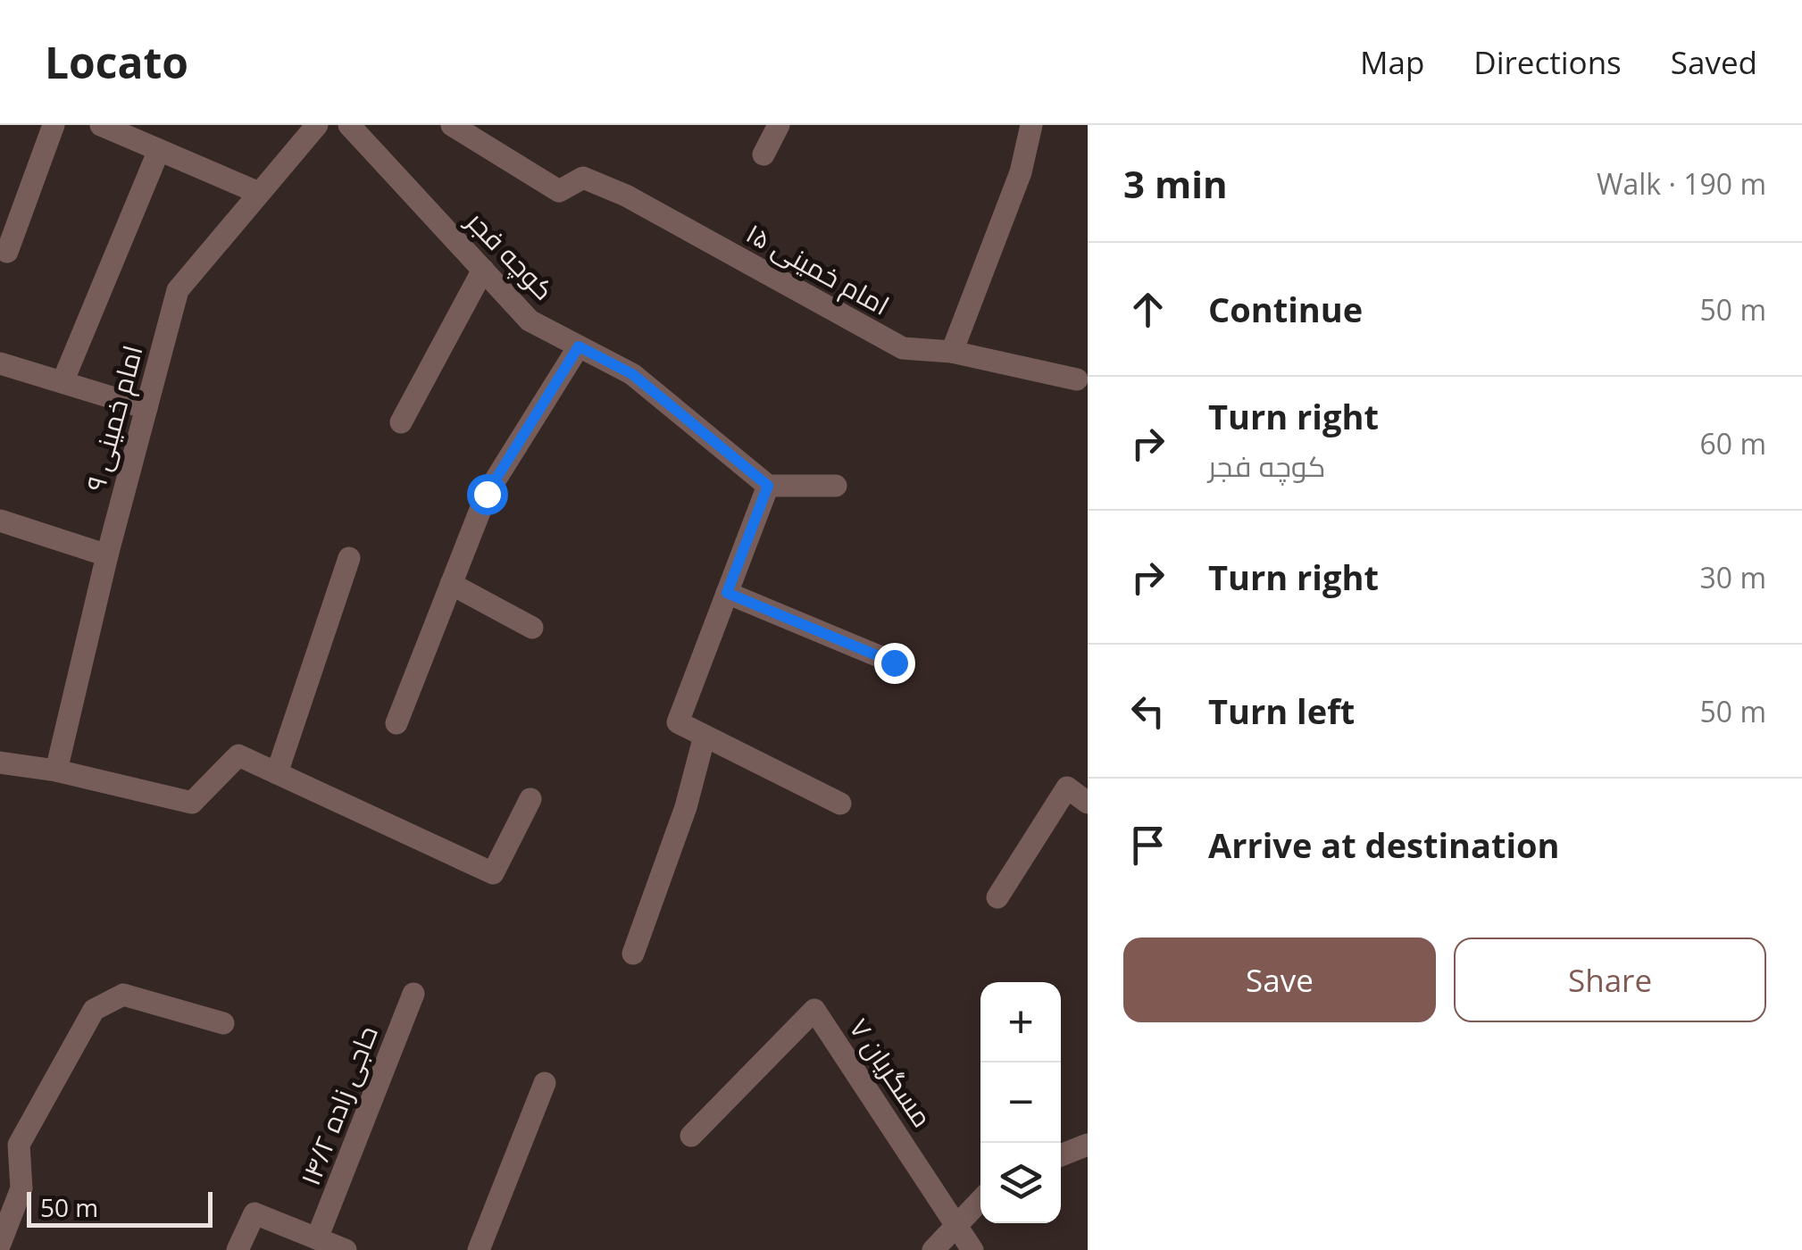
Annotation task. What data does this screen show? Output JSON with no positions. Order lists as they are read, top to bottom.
{
  "streets": {
    "street": [
      "کوچه فجر",
      "امام خمینی ۱۵",
      "امام خمینی ۹",
      "مسگریان ۷",
      "حاجی زاده ۱۴/۲"
    ]
  },
  "scale_bar": "50 m",
  "page": {
    "header": "Locato",
    "nav": ["Map", "Directions", "Saved"],
    "heading": ["3 min", "Walk · 190 m"],
    "list": [
      ["Continue", "50 m"],
      ["Turn right", "کوچه فجر", "60 m"],
      ["Turn right", "30 m"],
      ["Turn left", "50 m"],
      "Arrive at destination"
    ],
    "buttons": ["Save", "Share"],
    "map_buttons": ["+", "−"],
    "scale": "50 m"
  }
}
